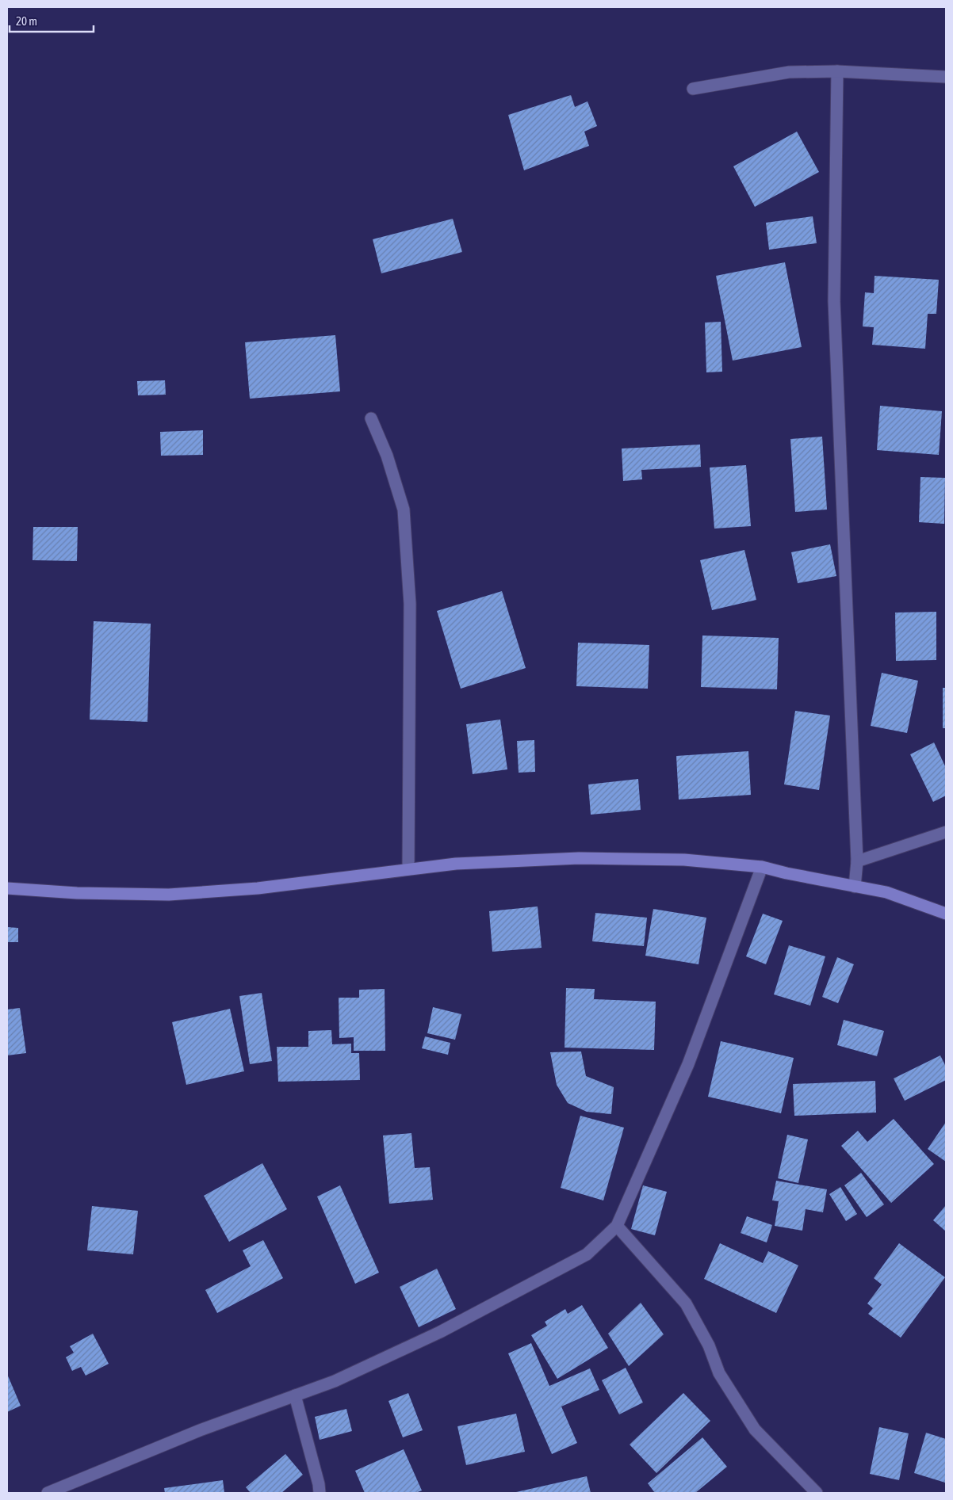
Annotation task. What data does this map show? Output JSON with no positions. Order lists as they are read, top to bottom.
{
  "scale_bar": "20 m"
}
